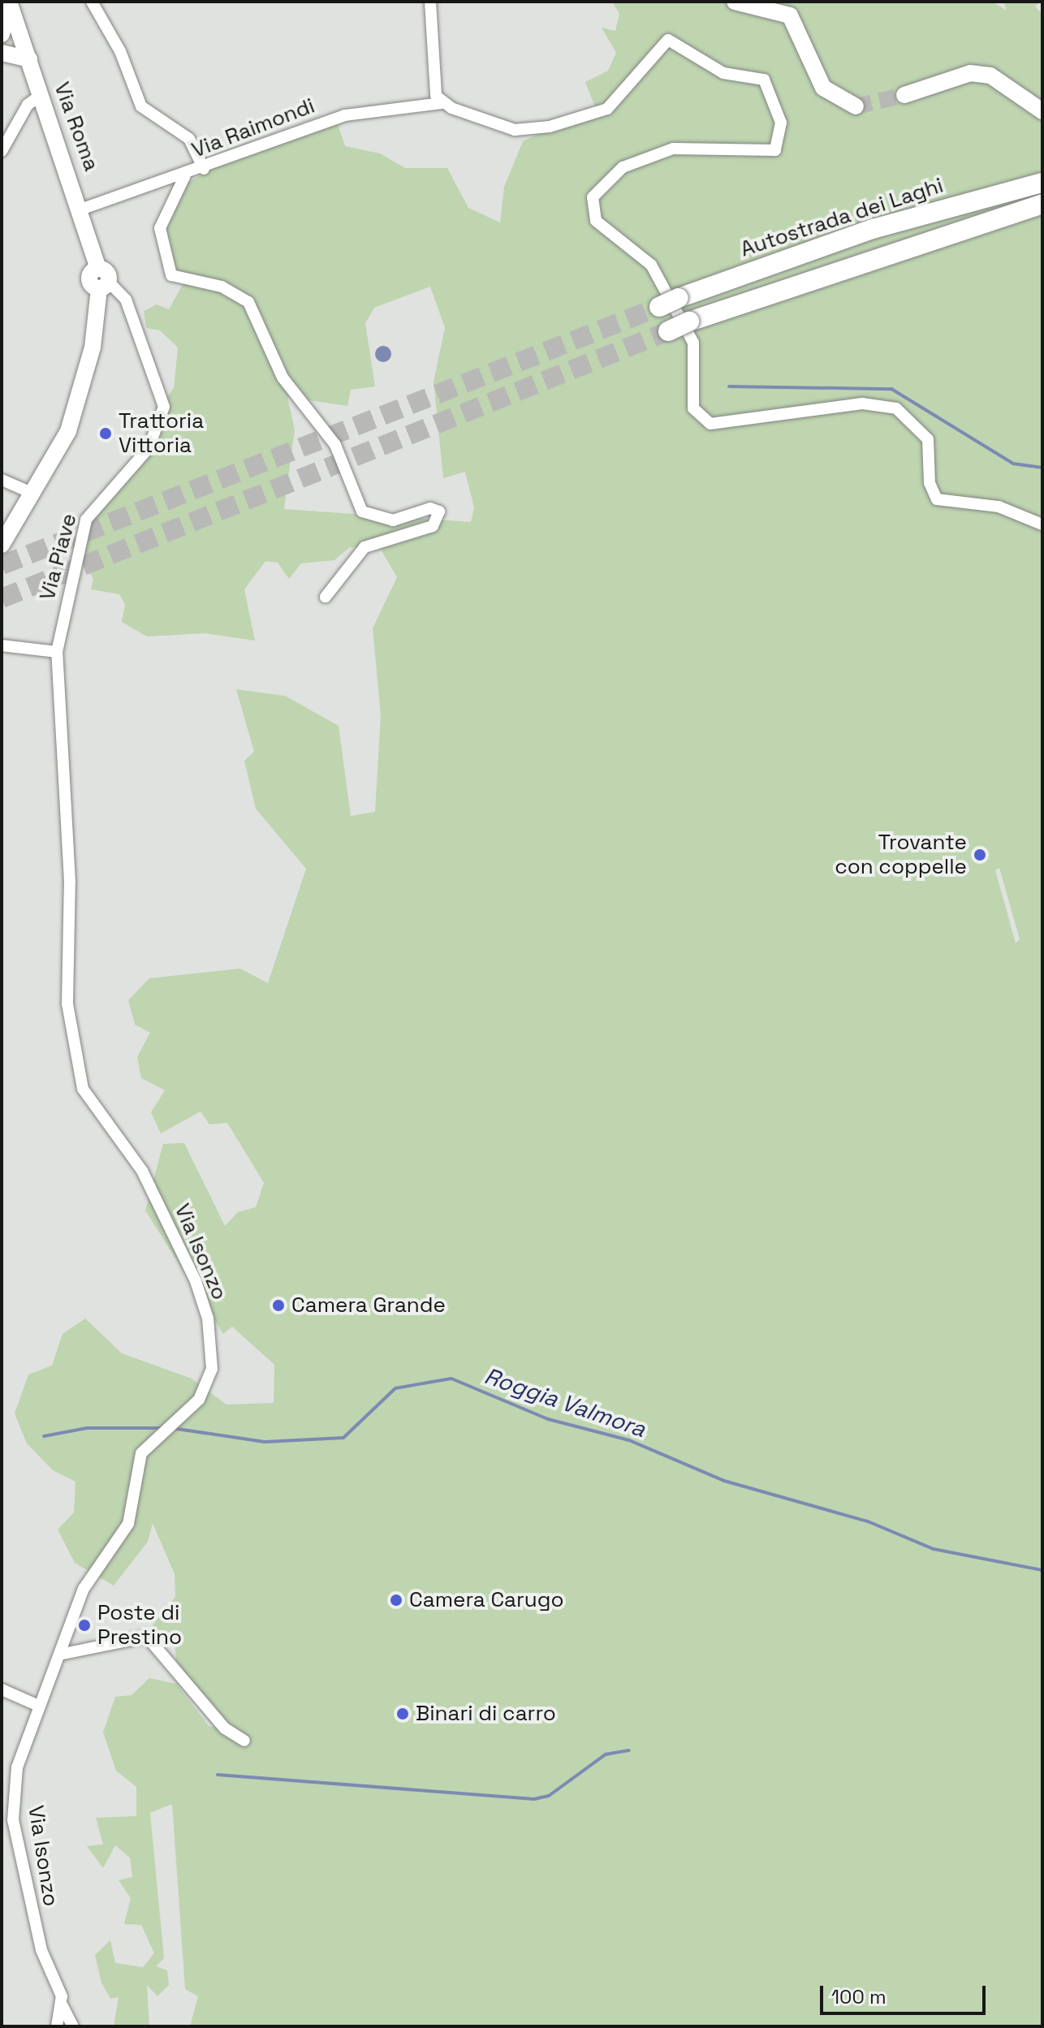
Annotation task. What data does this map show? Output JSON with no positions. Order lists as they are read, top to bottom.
{
  "streets": {
    "highway": ["Autostrada dei Laghi"],
    "main road": ["Via Roma"],
    "street": ["Via Raimondi", "Via Piave", "Via Isonzo"]
  },
  "crossings": [
    ["Via Roma", "Via Raimondi"],
    ["Via Roma", "Via Piave"],
    ["Via Piave", "Via Isonzo"]
  ],
  "water": ["Roggia Valmora"],
  "places": [
    "Trattoria Vittoria",
    "Trovante con coppelle",
    "Camera Grande",
    "Camera Carugo",
    "Poste di Prestino",
    "Binari di carro"
  ],
  "scale_bar": "100 m"
}
